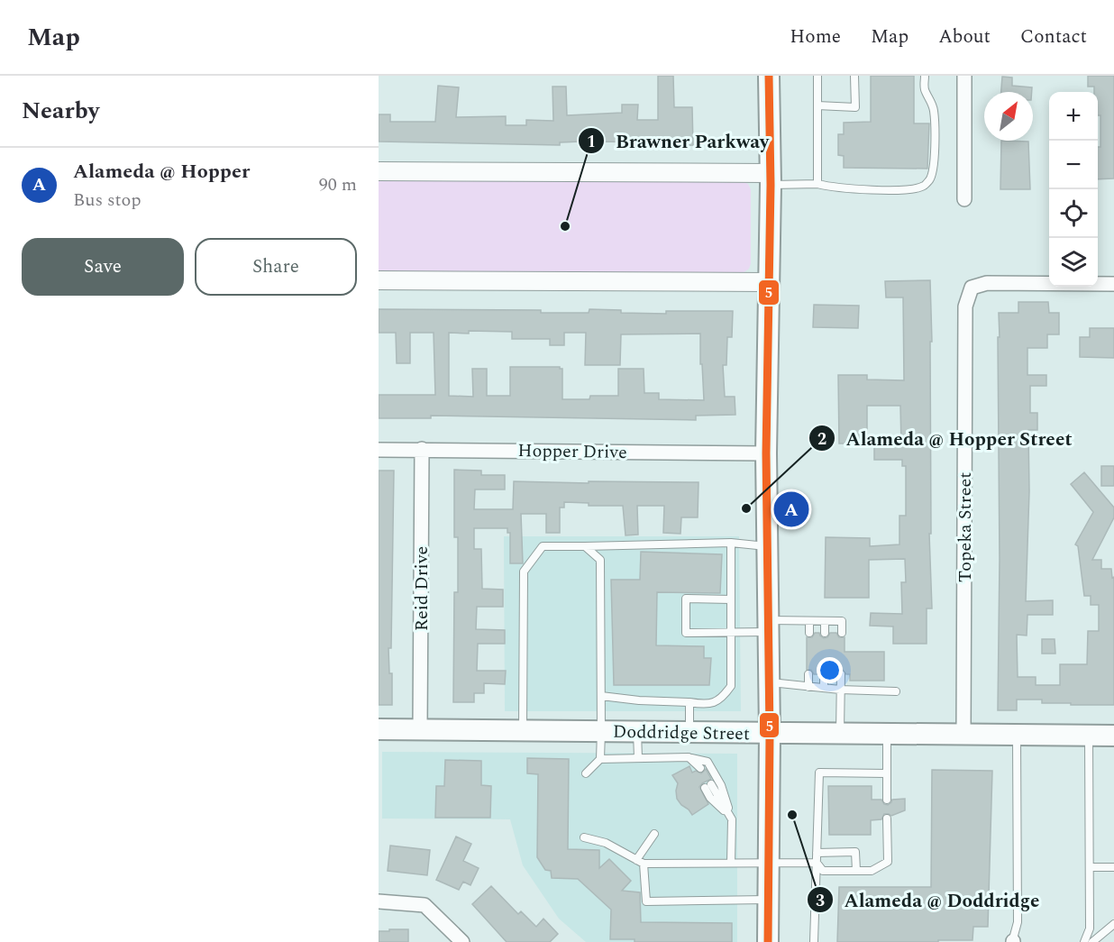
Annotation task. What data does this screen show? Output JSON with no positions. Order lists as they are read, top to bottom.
{
  "streets": {
    "main road": ["Doddridge Street"],
    "street": ["Hopper Drive", "Topeka Street", "Reid Drive"]
  },
  "crossings": [
    ["Hopper Drive", "Reid Drive"],
    ["Topeka Street", "Doddridge Street"],
    ["Reid Drive", "Doddridge Street"]
  ],
  "places": ["Brawner Parkway", "Alameda @ Hopper Street", "Alameda @ Doddridge"],
  "lines": ["transit line 5"],
  "north": "top right",
  "page": {
    "header": "Map",
    "nav": [
      "Home",
      "Map",
      "About",
      "Contact"
    ],
    "heading": "Nearby",
    "map_buttons": ["+", "−"],
    "list": [
      {
        "mark": "A",
        "name": "Alameda @ Hopper",
        "note": "Bus stop",
        "value": "90 m"
      }
    ],
    "buttons": ["Save", "Share"],
    "pins": "A"
  }
}
